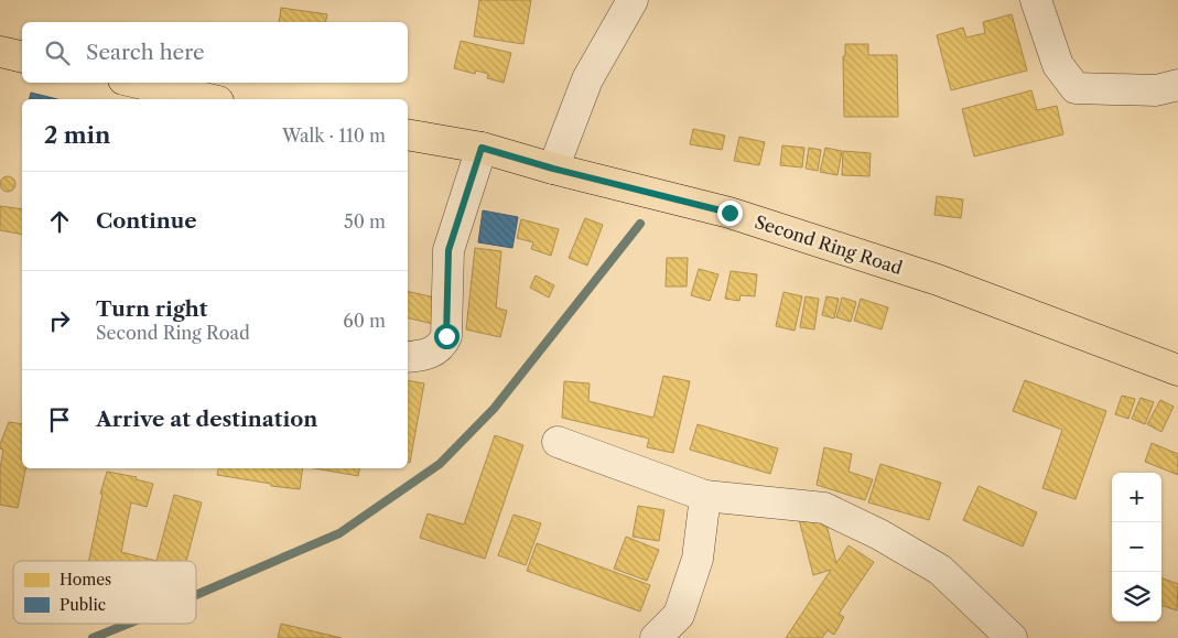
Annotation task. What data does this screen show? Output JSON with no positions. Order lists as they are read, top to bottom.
{
  "streets": {
    "main road": ["Second Ring Road"]
  },
  "legend": ["Homes", "Public"],
  "page": {
    "search": "Search here",
    "heading": ["2 min", "Walk · 110 m"],
    "list": [
      ["Continue", "50 m"],
      ["Turn right", "Second Ring Road", "60 m"],
      "Arrive at destination"
    ],
    "map_buttons": ["+", "−"]
  }
}
